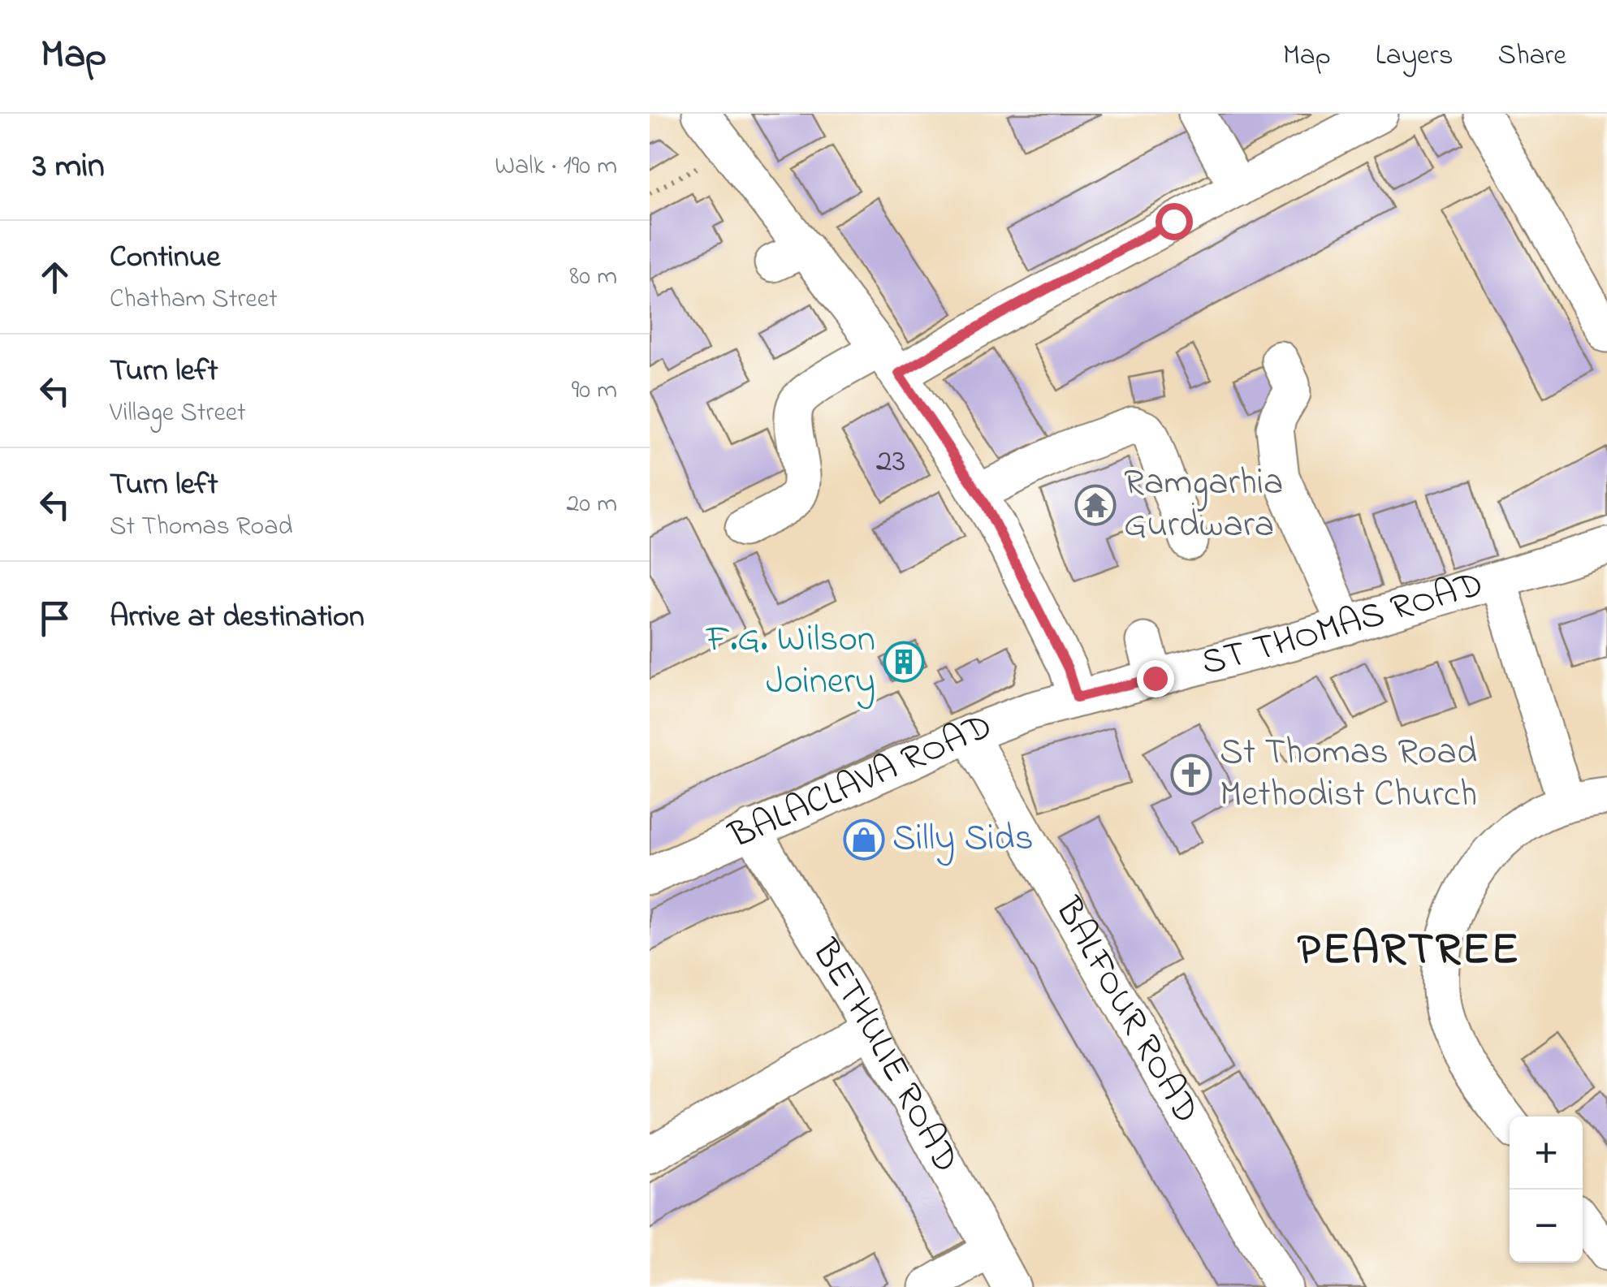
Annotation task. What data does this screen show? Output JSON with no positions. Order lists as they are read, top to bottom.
{
  "streets": {
    "street": [
      "ST THOMAS ROAD",
      "BALACLAVA ROAD",
      "BALFOUR ROAD",
      "BETHULIE ROAD"
    ]
  },
  "crossings": [
    ["ST THOMAS ROAD", "BALACLAVA ROAD"],
    ["BALACLAVA ROAD", "BALFOUR ROAD"],
    ["BALACLAVA ROAD", "BETHULIE ROAD"]
  ],
  "districts": ["PEARTREE"],
  "places": {
    "temple": ["Ramgarhia Gurdwara"],
    "building": ["F.G. Wilson Joinery"],
    "church": ["St Thomas Road Methodist Church"],
    "shop": ["Silly Sids"]
  },
  "house_numbers": ["23"],
  "page": {
    "header": "Map",
    "nav": ["Map", "Layers", "Share"],
    "heading": ["3 min", "Walk · 190 m"],
    "list": [
      ["Continue", "Chatham Street", "80 m"],
      ["Turn left", "Village Street", "90 m"],
      ["Turn left", "St Thomas Road", "20 m"],
      "Arrive at destination"
    ],
    "map_buttons": ["+", "−"]
  }
}
